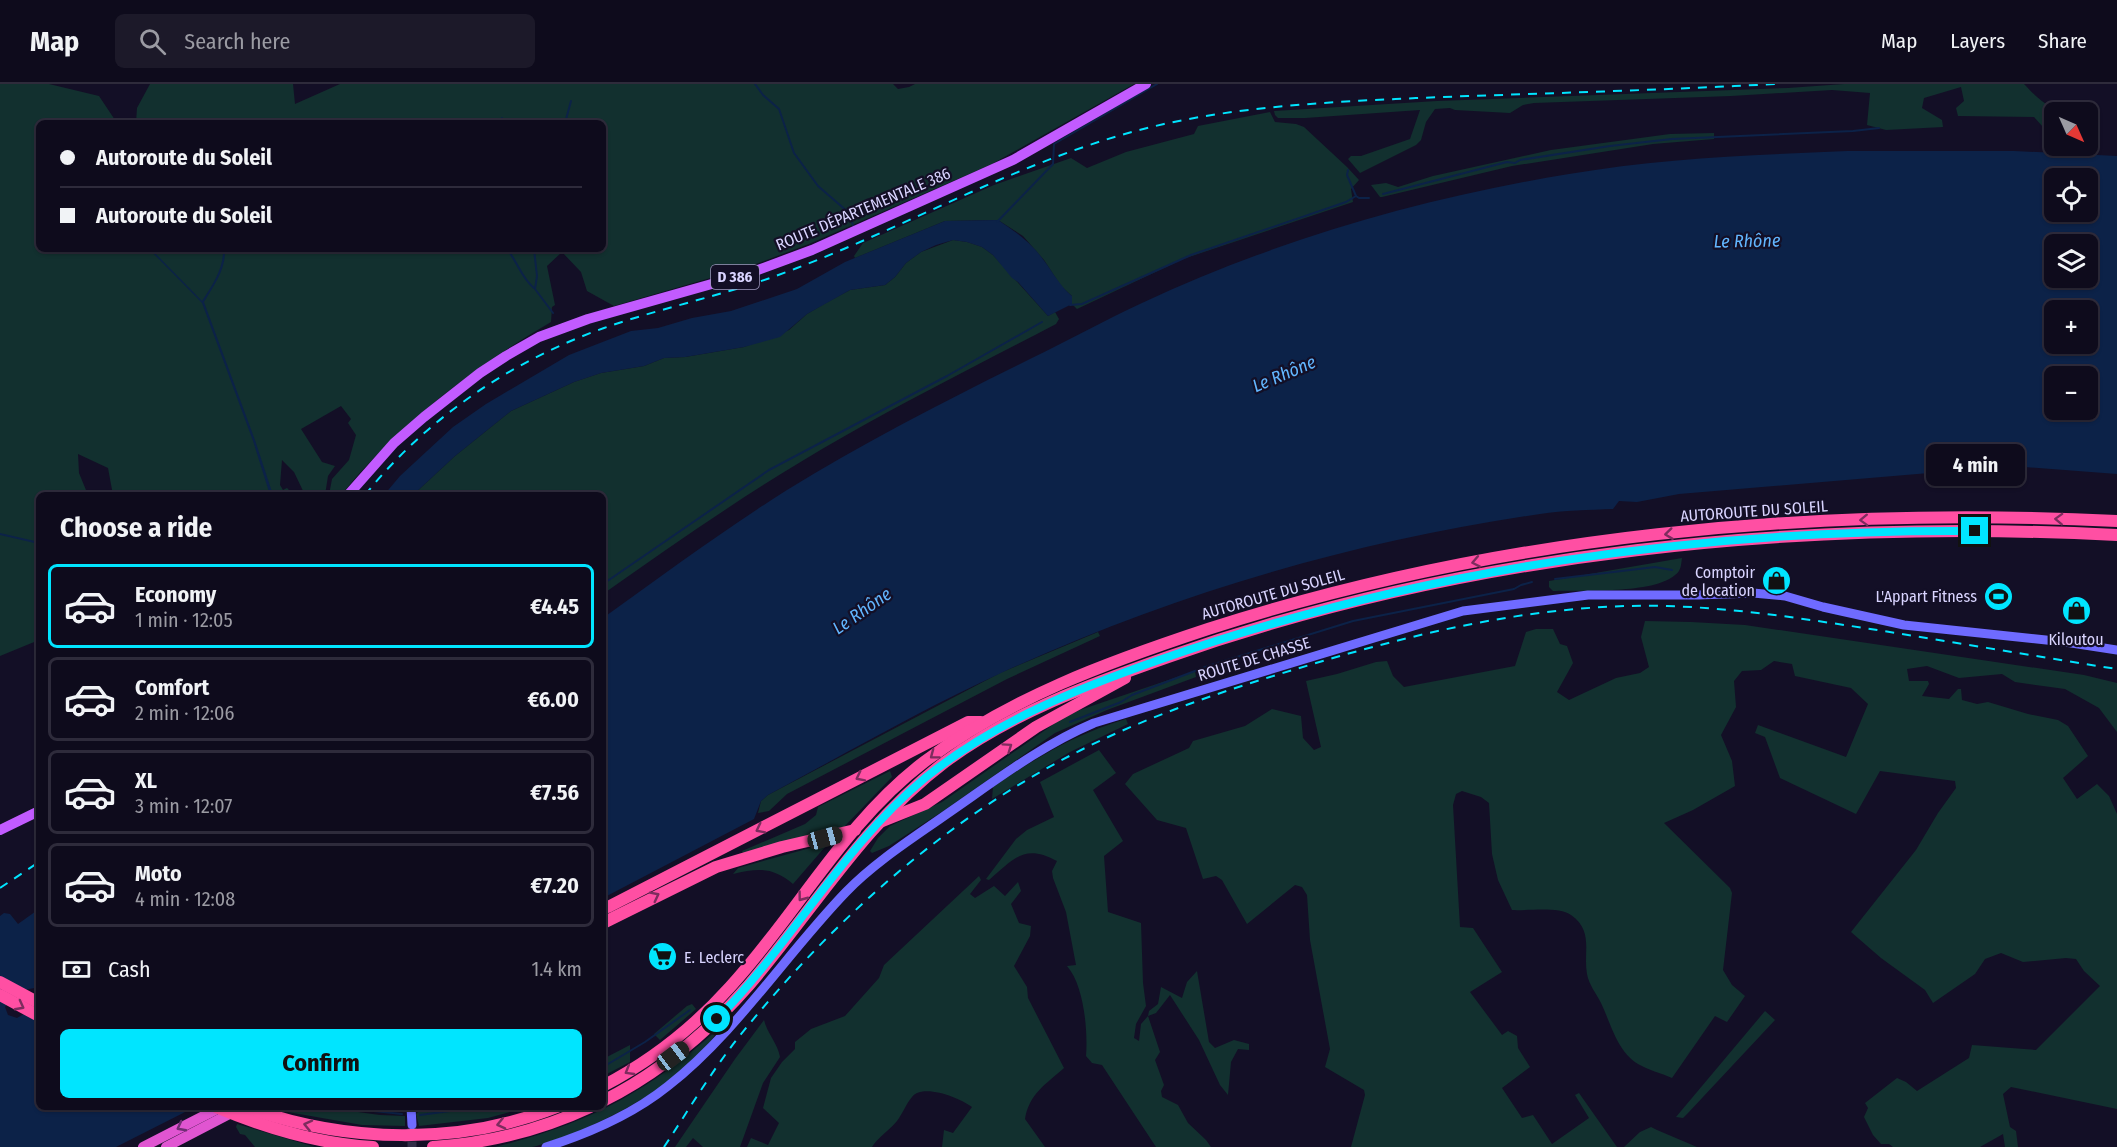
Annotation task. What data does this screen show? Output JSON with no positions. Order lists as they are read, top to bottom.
{
  "streets": {
    "highway": ["AUTOROUTE DU SOLEIL"],
    "main road": ["ROUTE DÉPARTEMENTALE 386", "D 386", "ROUTE DE CHASSE"]
  },
  "water": ["Le Rhône"],
  "places": {
    "shop": ["Comptoir de location", "Kiloutou"],
    "sports": ["L'Appart Fitness"],
    "supermarket": ["E. Leclerc"]
  },
  "north": "bottom right",
  "page": {
    "header": "Map",
    "search": "Search here",
    "nav": ["Map", "Layers", "Share"],
    "map_buttons": ["+", "−"],
    "banner": ["Autoroute du Soleil", "Autoroute du Soleil"],
    "bubble": "4 min",
    "heading": "Choose a ride",
    "list": [
      {
        "name": "Economy",
        "note": "1 min · 12:05",
        "value": "€4.45"
      },
      {
        "name": "Comfort",
        "note": "2 min · 12:06",
        "value": "€6.00"
      },
      {
        "name": "XL",
        "note": "3 min · 12:07",
        "value": "€7.56"
      },
      {
        "name": "Moto",
        "note": "4 min · 12:08",
        "value": "€7.20"
      }
    ],
    "pay": ["Cash", "1.4 km"],
    "buttons": "Confirm"
  }
}
